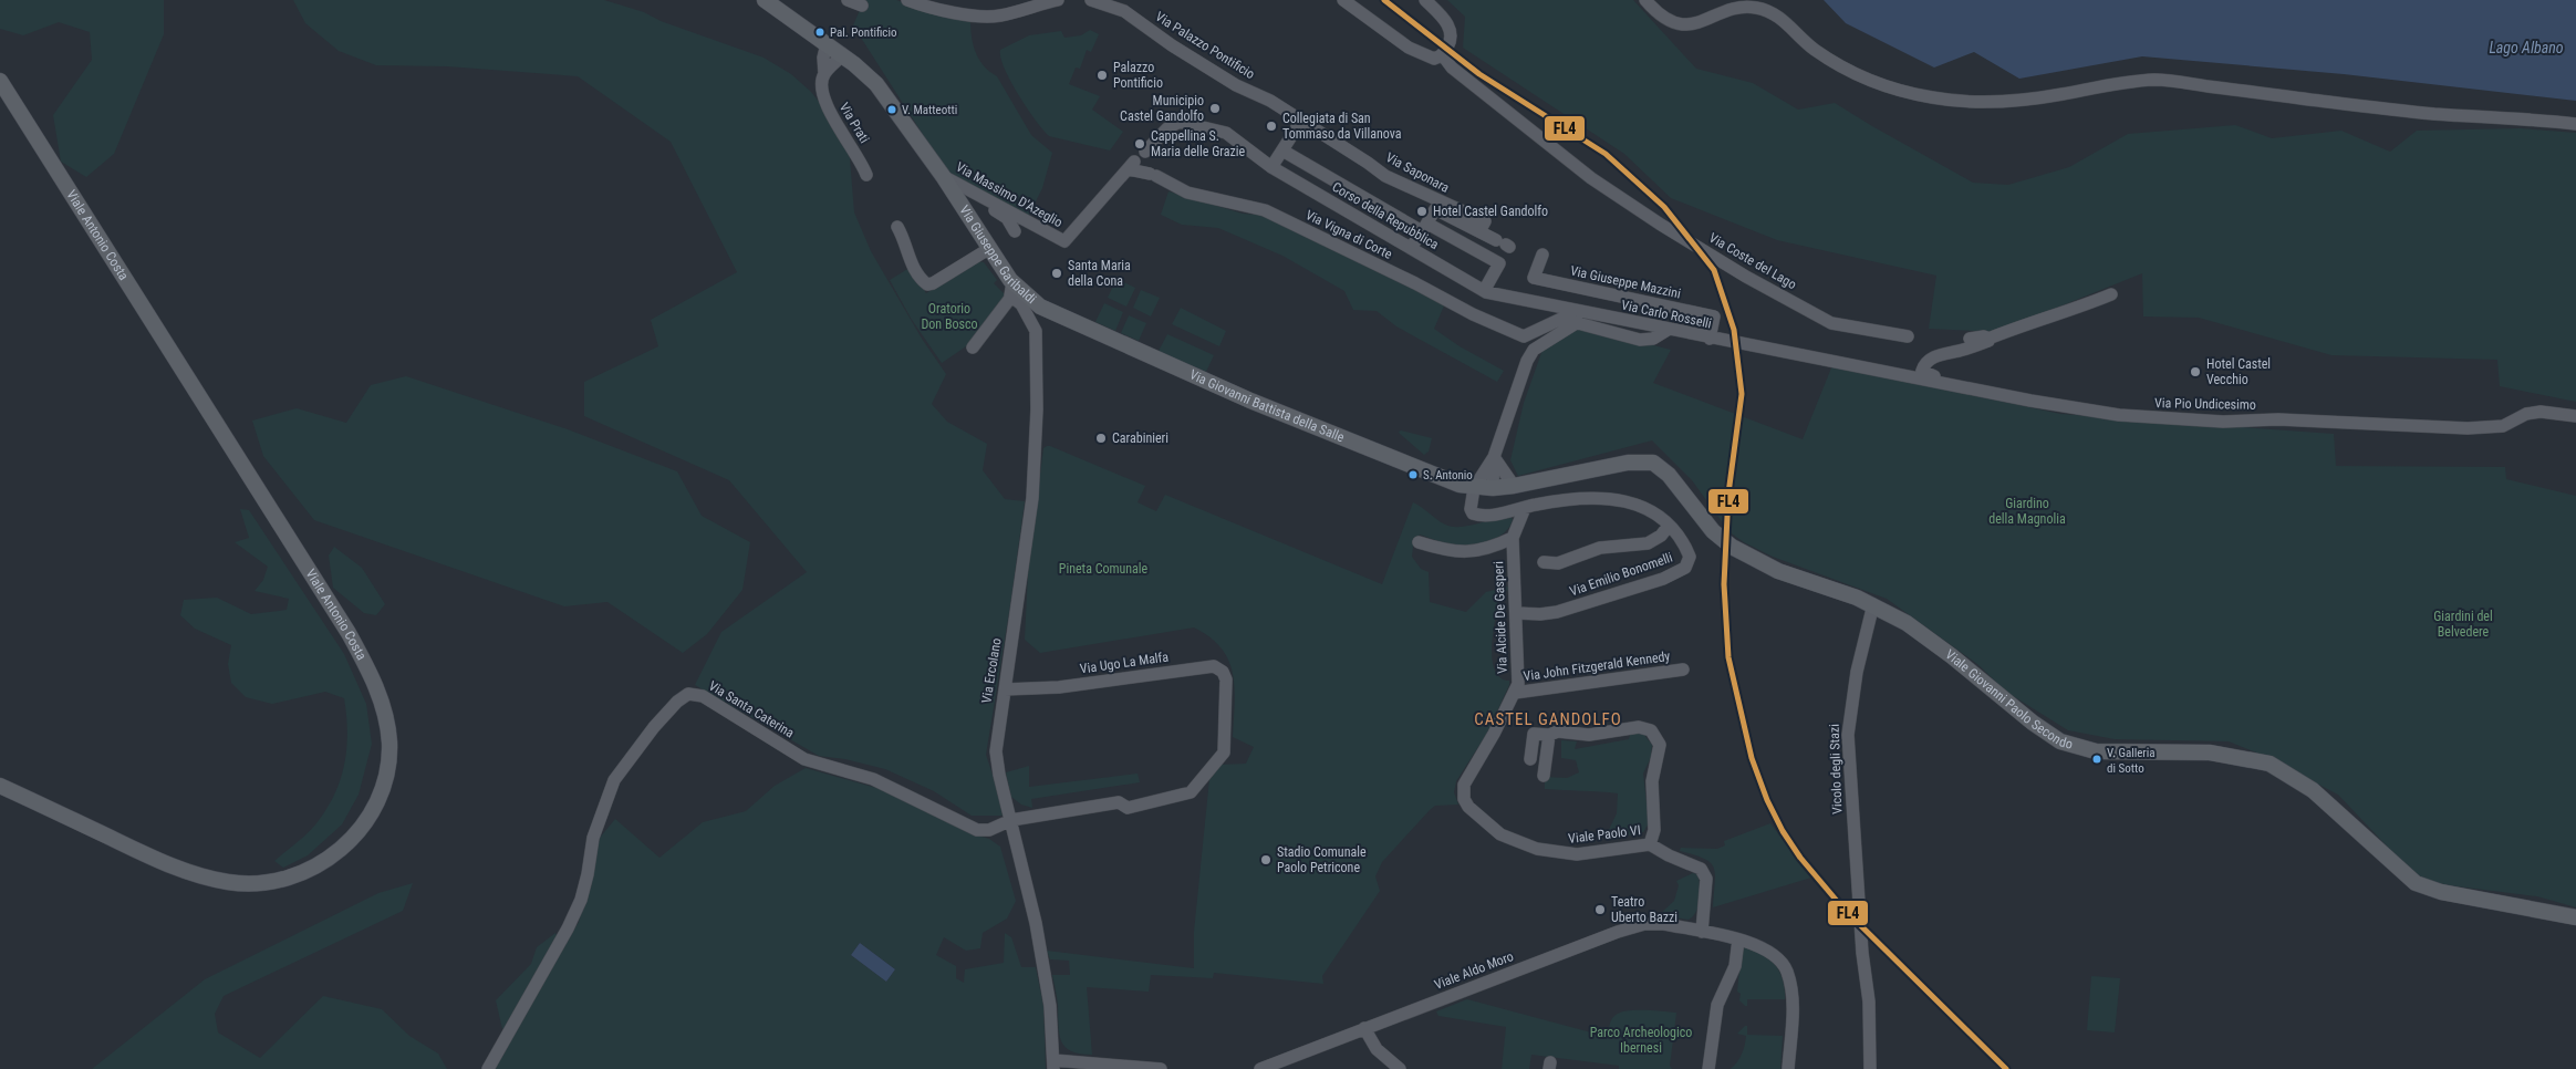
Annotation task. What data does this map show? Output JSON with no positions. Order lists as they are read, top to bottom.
{
  "streets": {
    "main road": [
      "Viale Antonio Costa",
      "Via Giuseppe Garibaldi",
      "Via Giovanni Battista della Salle",
      "Viale Giovanni Paolo Secondo"
    ],
    "street": [
      "Via Palazzo Pontificio",
      "Via Prati",
      "Via Saponara",
      "Via Massimo D'Azeglio",
      "Corso della Repubblica",
      "Via Vigna di Corte",
      "Via Coste del Lago",
      "Via Giuseppe Mazzini",
      "Via Carlo Rosselli",
      "Via Pio Undicesimo",
      "Via Emilio Bonomelli",
      "Via Alcide De Gasperi",
      "Via Ugo La Malfa",
      "Via John Fitzgerald Kennedy",
      "Via Ercolano",
      "Via Santa Caterina",
      "Vicolo degli Stazi",
      "Viale Paolo VI",
      "Viale Aldo Moro"
    ]
  },
  "crossings": [
    ["Via Palazzo Pontificio", "Via Saponara"],
    ["Via Prati", "Via Giuseppe Garibaldi"],
    ["Via Massimo D'Azeglio", "Via Vigna di Corte"],
    ["Via Massimo D'Azeglio", "Via Giuseppe Garibaldi"],
    ["Corso della Repubblica", "Via Carlo Rosselli"],
    ["Via Giuseppe Garibaldi", "Via Giovanni Battista della Salle"],
    ["Via Giuseppe Garibaldi", "Via Ercolano"],
    ["Via Giuseppe Mazzini", "Via Carlo Rosselli"],
    ["Via Carlo Rosselli", "Via Pio Undicesimo"],
    ["Via Giovanni Battista della Salle", "Viale Giovanni Paolo Secondo"],
    ["Via Emilio Bonomelli", "Via Alcide De Gasperi"],
    ["Via Alcide De Gasperi", "Via John Fitzgerald Kennedy"],
    ["Via Alcide De Gasperi", "Viale Paolo VI"],
    ["Via Ugo La Malfa", "Via Ercolano"],
    ["Via Ugo La Malfa", "Via Santa Caterina"],
    ["Via Ercolano", "Via Santa Caterina"],
    ["Viale Giovanni Paolo Secondo", "Vicolo degli Stazi"],
    ["Viale Paolo VI", "Viale Aldo Moro"]
  ],
  "districts": ["CASTEL GANDOLFO"],
  "water": ["Lago Albano"],
  "parks": [
    "Oratorio Don Bosco",
    "Giardino della Magnolia",
    "Pineta Comunale",
    "Giardini del Belvedere",
    "Parco Archeologico Ibernesi"
  ],
  "places": [
    "Pal. Pontificio",
    "Palazzo Pontificio",
    "Municipio Castel Gandolfo",
    "V. Matteotti",
    "Collegiata di San Tommaso da Villanova",
    "Cappellina S. Maria delle Grazie",
    "Hotel Castel Gandolfo",
    "Santa Maria della Cona",
    "Hotel Castel Vecchio",
    "Carabinieri",
    "S. Antonio",
    "V. Galleria di Sotto",
    "Stadio Comunale Paolo Petricone",
    "Teatro Uberto Bazzi"
  ],
  "lines": ["transit line FL4"]
}
